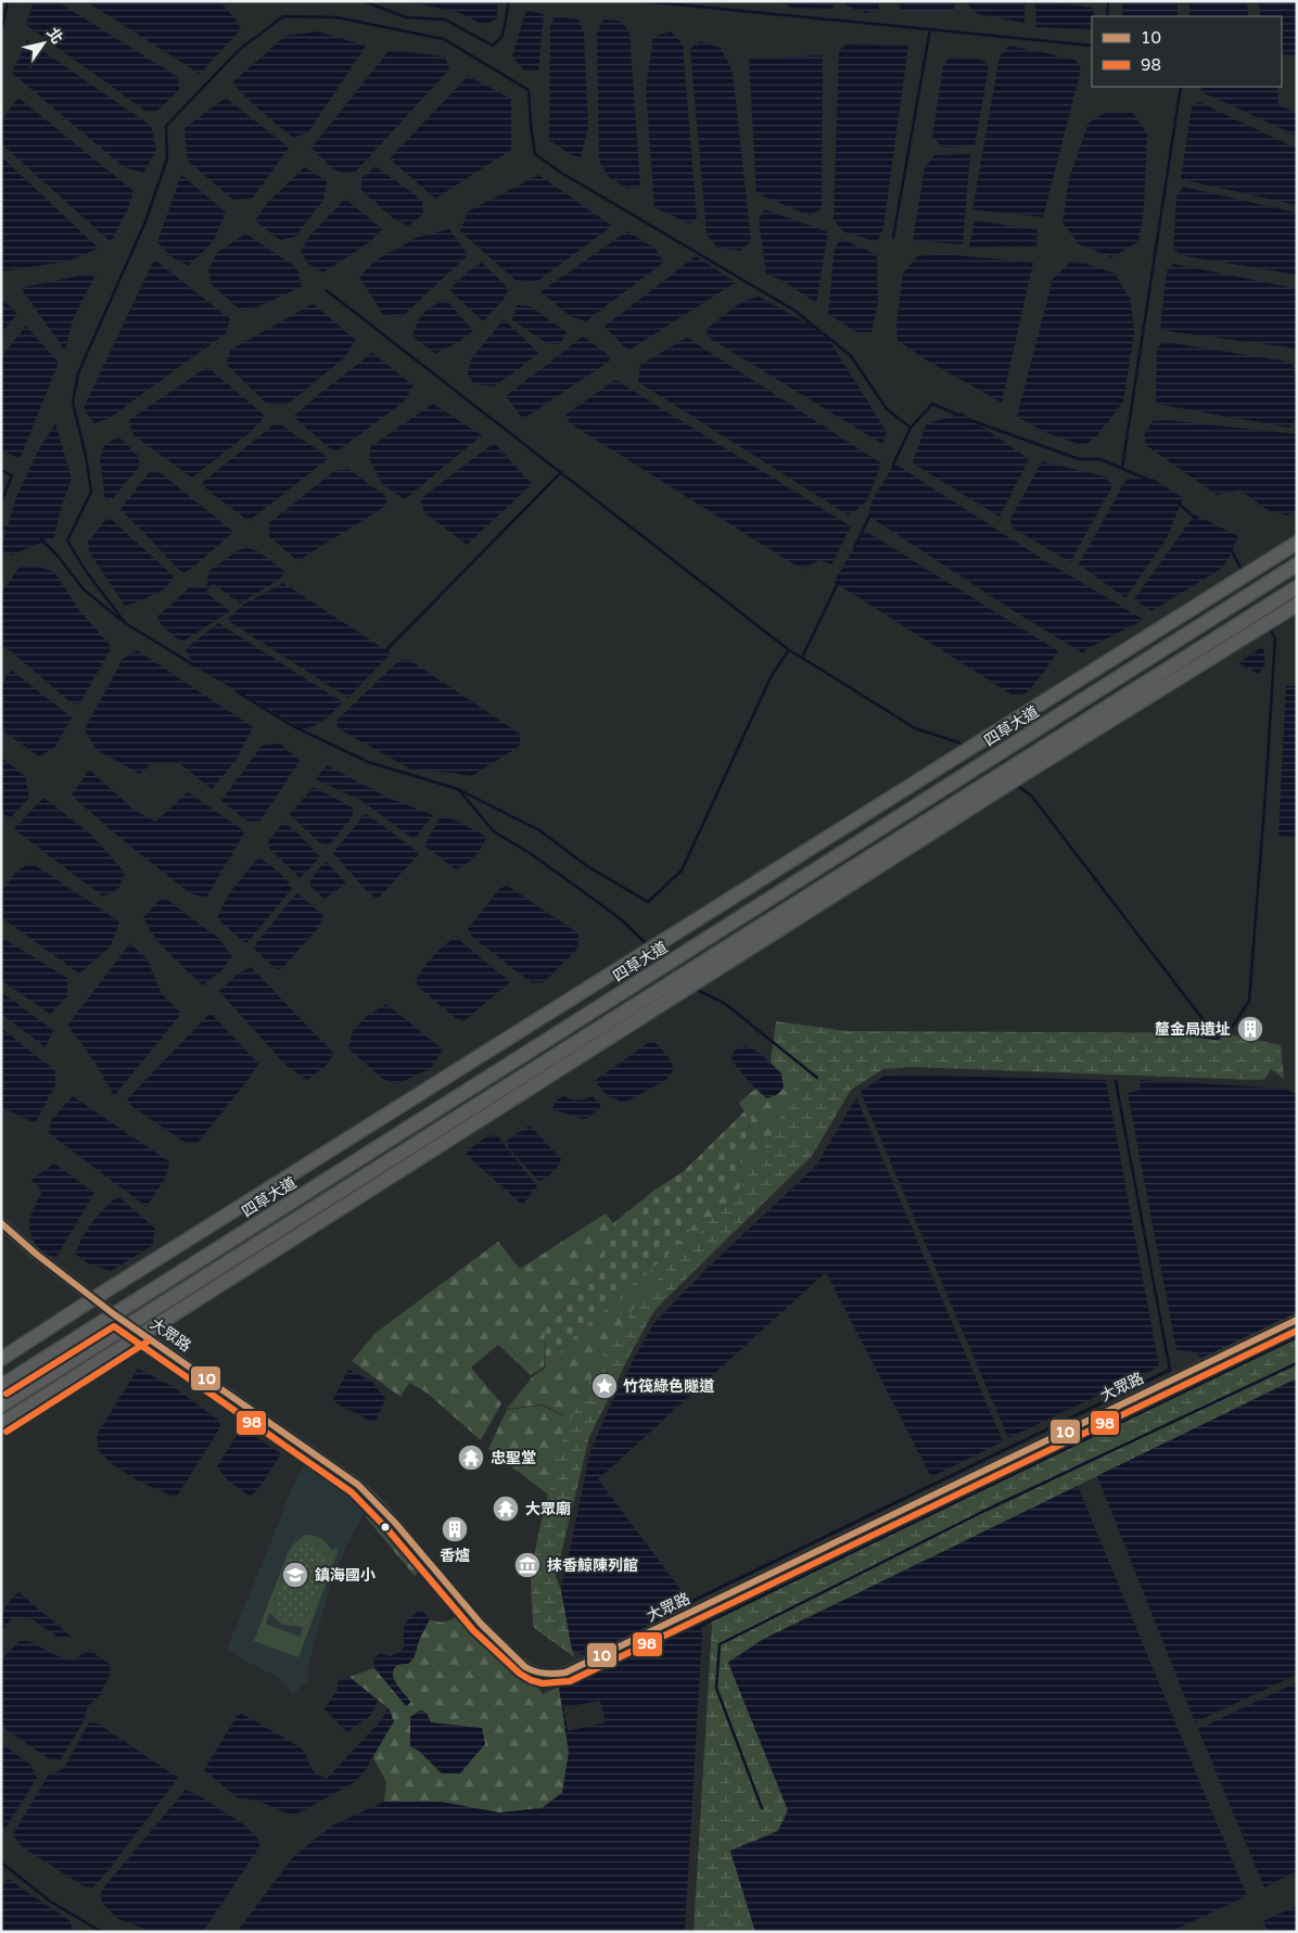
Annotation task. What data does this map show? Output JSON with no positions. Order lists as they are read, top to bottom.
{
  "streets": {
    "street": ["四草大道", "大眾路"]
  },
  "crossings": [
    ["四草大道", "大眾路"]
  ],
  "places": {
    "building": ["釐金局遺址", "香爐"],
    "place": ["竹筏綠色隧道"],
    "temple": ["忠聖堂", "大眾廟"],
    "museum": ["抹香鯨陳列館"],
    "school or university": ["鎮海國小"]
  },
  "lines": ["transit line 10", "transit line 98"],
  "legend": ["10", "98"],
  "north": "top right"
}
